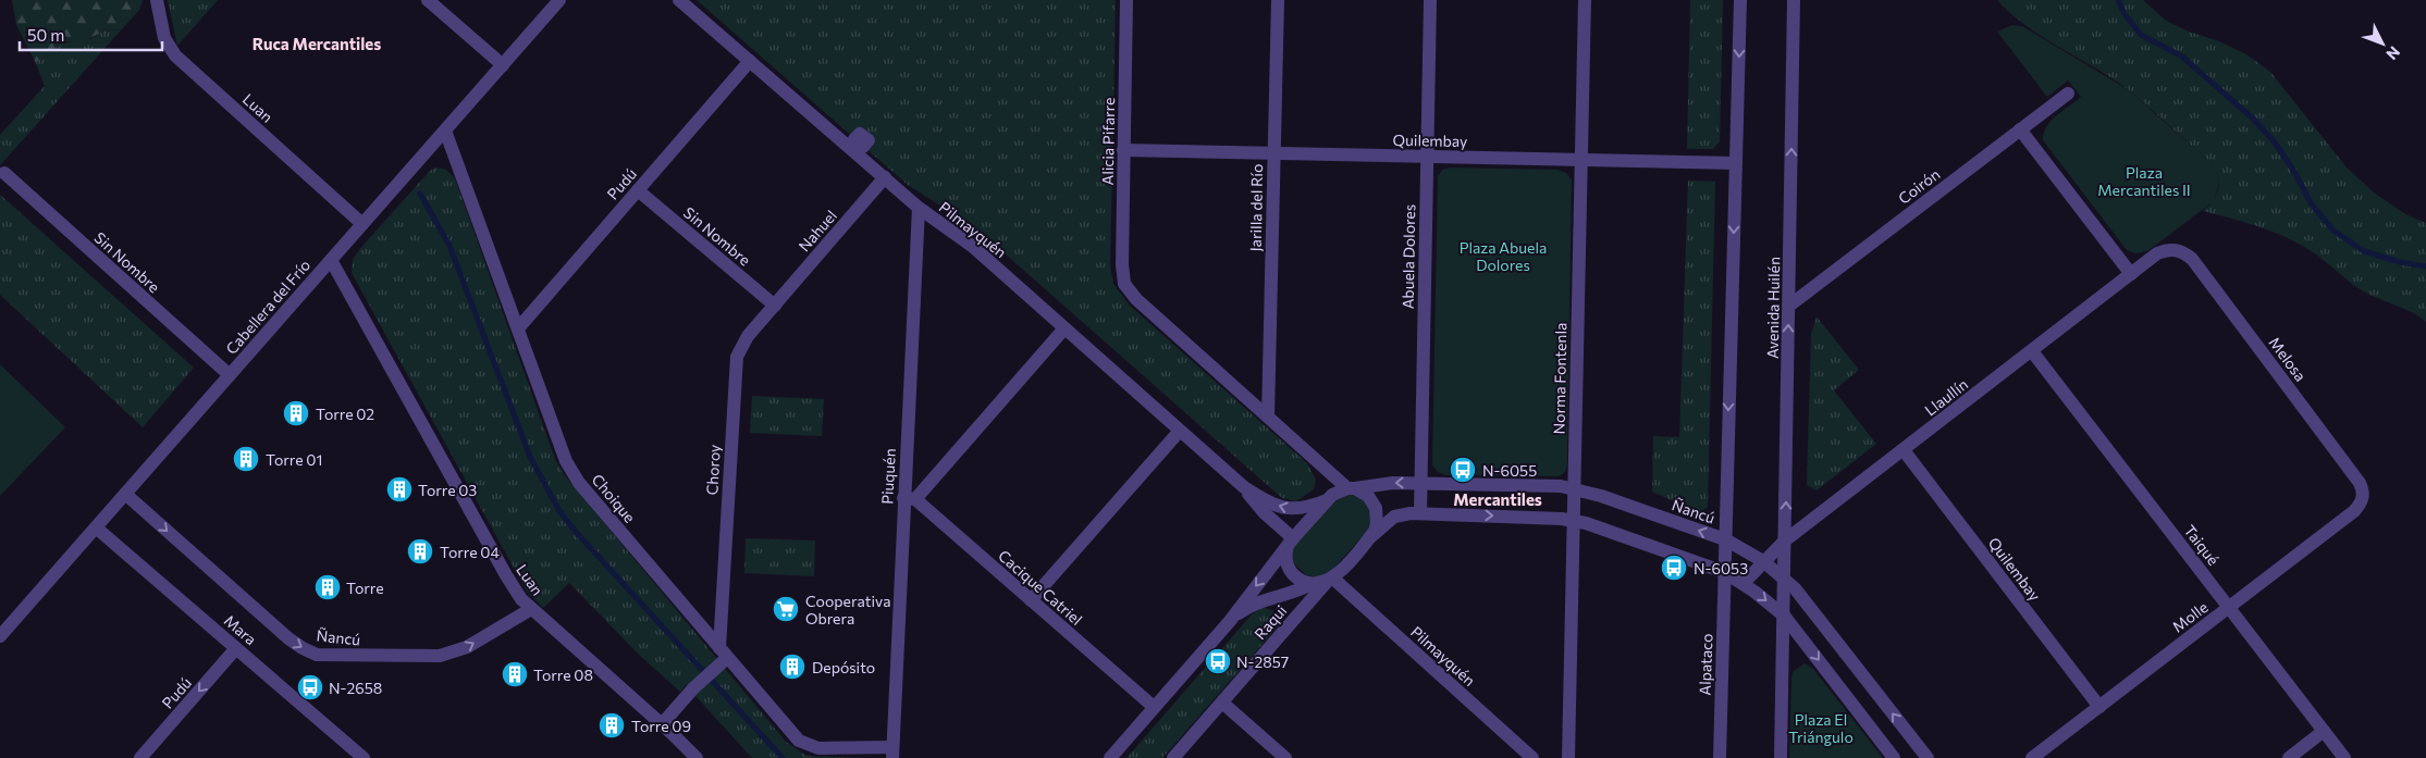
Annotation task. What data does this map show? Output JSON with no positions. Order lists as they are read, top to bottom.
{
  "streets": {
    "street": [
      "Luan",
      "Quilembay",
      "Alicia Pifarre",
      "Pudú",
      "Coirón",
      "Jarilla del Río",
      "Pilmayquén",
      "Nahuel",
      "Sin Nombre",
      "Abuela Dolores",
      "Cabellera del Frío",
      "Avenida Huilén",
      "Melosa",
      "Norma Fontenla",
      "Llaullín",
      "Choroy",
      "Piuquén",
      "Choique",
      "Ñancú",
      "Taiqué",
      "Cacique Catriel",
      "Molle",
      "Raqui",
      "Mara",
      "Alpataco"
    ]
  },
  "crossings": [
    ["Luan", "Cabellera del Frío"],
    ["Luan", "Ñancú"],
    ["Quilembay", "Alicia Pifarre"],
    ["Quilembay", "Jarilla del Río"],
    ["Quilembay", "Abuela Dolores"],
    ["Quilembay", "Norma Fontenla"],
    ["Quilembay", "Llaullín"],
    ["Quilembay", "Molle"],
    ["Alicia Pifarre", "Jarilla del Río"],
    ["Pudú", "Pilmayquén"],
    ["Pudú", "Sin Nombre"],
    ["Pudú", "Choique"],
    ["Pudú", "Mara"],
    ["Coirón", "Avenida Huilén"],
    ["Pilmayquén", "Nahuel"],
    ["Pilmayquén", "Piuquén"],
    ["Pilmayquén", "Raqui"],
    ["Nahuel", "Sin Nombre"],
    ["Nahuel", "Choroy"],
    ["Sin Nombre", "Cabellera del Frío"],
    ["Sin Nombre", "Choroy"],
    ["Abuela Dolores", "Ñancú"],
    ["Cabellera del Frío", "Choique"],
    ["Cabellera del Frío", "Ñancú"],
    ["Cabellera del Frío", "Mara"],
    ["Avenida Huilén", "Llaullín"],
    ["Avenida Huilén", "Ñancú"],
    ["Melosa", "Llaullín"],
    ["Melosa", "Molle"],
    ["Norma Fontenla", "Ñancú"],
    ["Llaullín", "Ñancú"],
    ["Llaullín", "Taiqué"],
    ["Choroy", "Choique"],
    ["Piuquén", "Choique"],
    ["Piuquén", "Cacique Catriel"],
    ["Ñancú", "Raqui"],
    ["Taiqué", "Molle"],
    ["Cacique Catriel", "Raqui"]
  ],
  "districts": ["Ruca Mercantiles", "Mercantiles"],
  "parks": ["Plaza Mercantiles II", "Plaza Abuela Dolores", "Plaza El Triángulo"],
  "places": {
    "building": [
      "Torre 02",
      "Torre 01",
      "Torre 03",
      "Torre 04",
      "Torre",
      "Depósito",
      "Torre 08",
      "Torre 09"
    ],
    "bus stop": [
      "N-6055",
      "N-6053",
      "N-2857",
      "N-2658"
    ],
    "supermarket": ["Cooperativa Obrera"]
  },
  "scale_bar": "50 m",
  "north": "bottom right"
}
